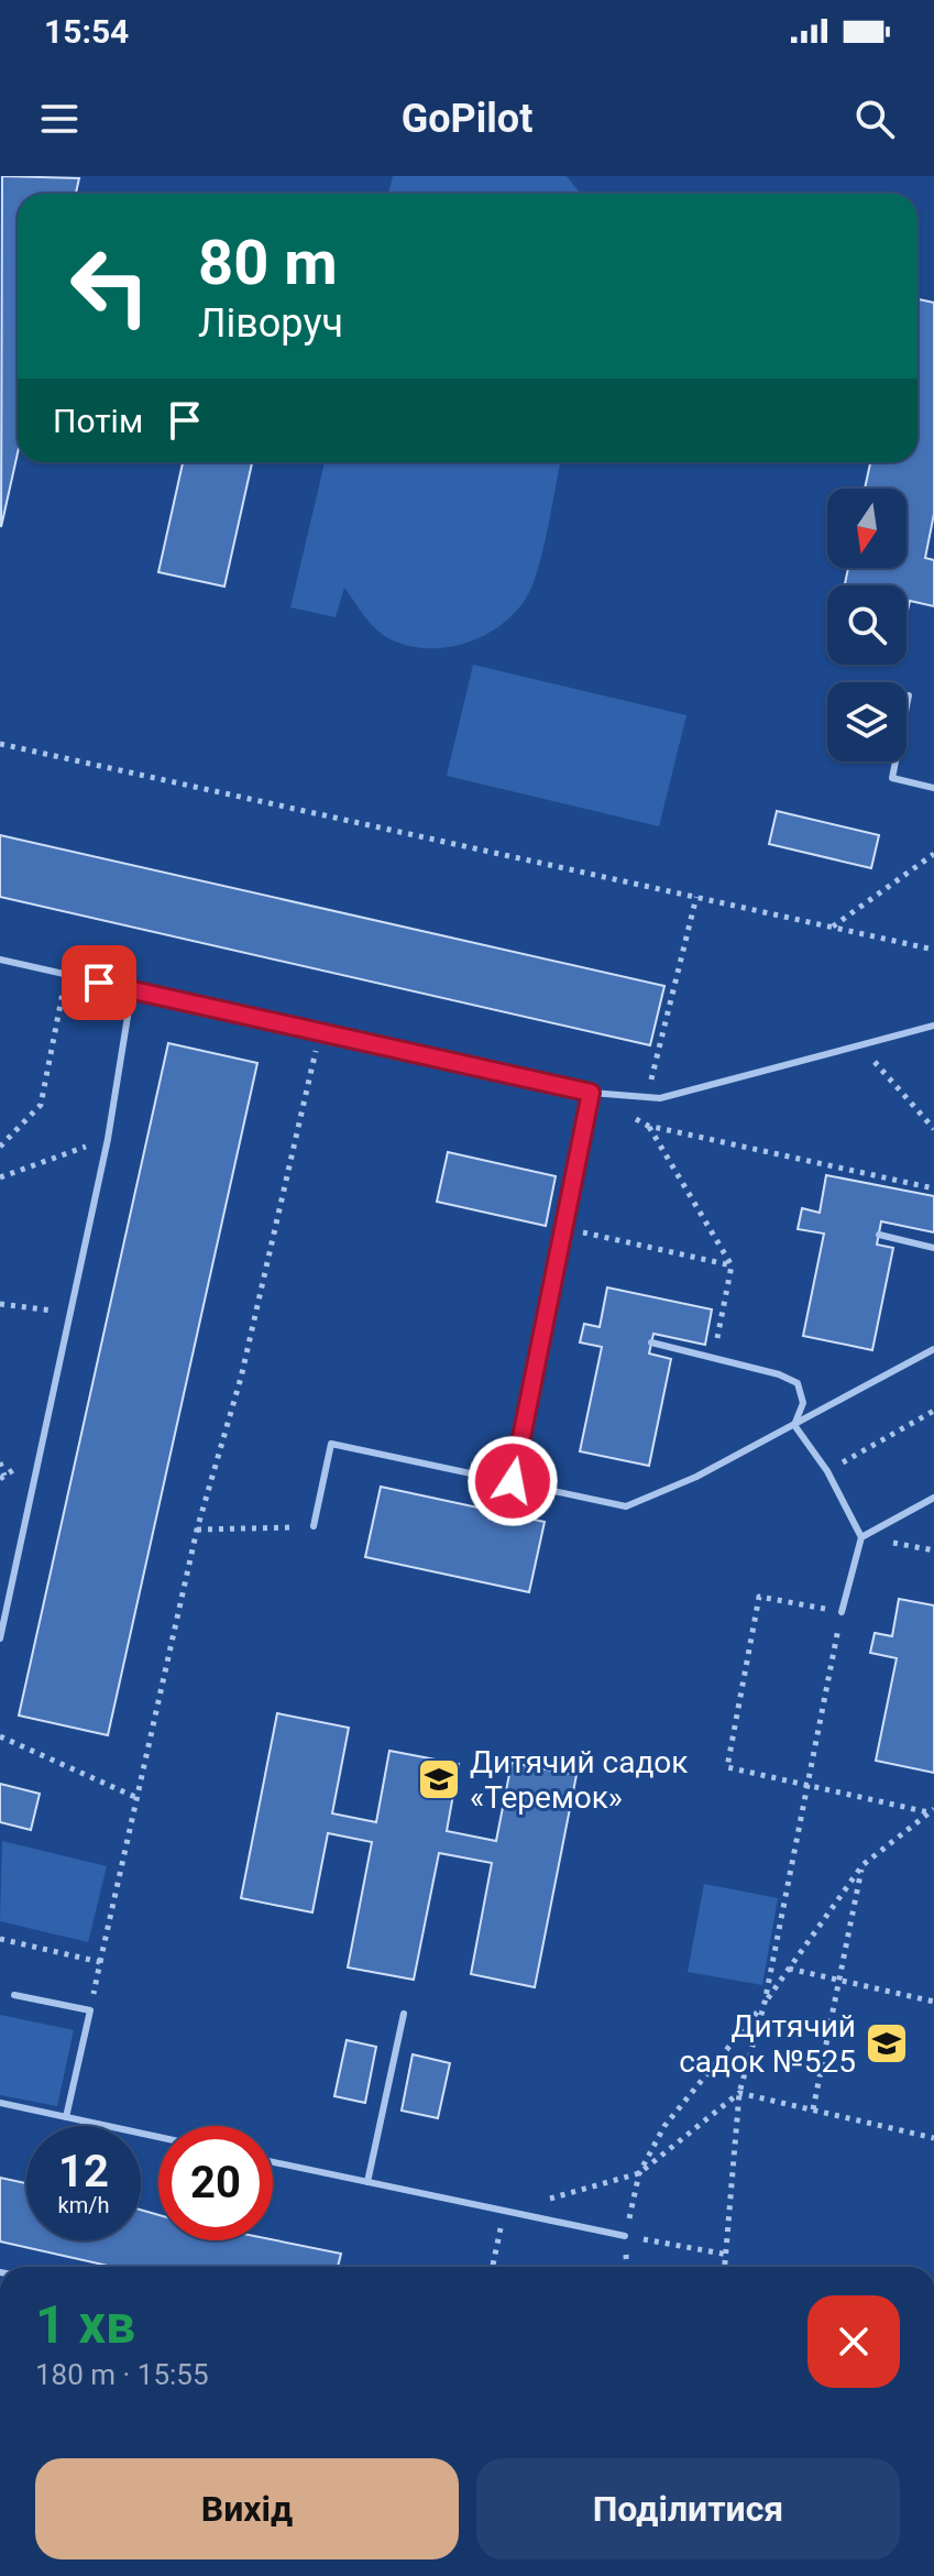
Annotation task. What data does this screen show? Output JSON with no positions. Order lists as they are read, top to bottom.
{
  "places": {
    "school or university": ["Дитячий садок «Теремок»", "Дитячий садок №525"]
  },
  "north": "bottom",
  "page": {
    "status": "15:54",
    "header": "GoPilot",
    "turn": ["80 m", "Ліворуч"],
    "then": "Потім",
    "speed": "12 km/h",
    "limit": "20",
    "heading": ["1 хв", "180 m · 15:55"],
    "buttons": ["Вихід", "Поділитися"]
  }
}
